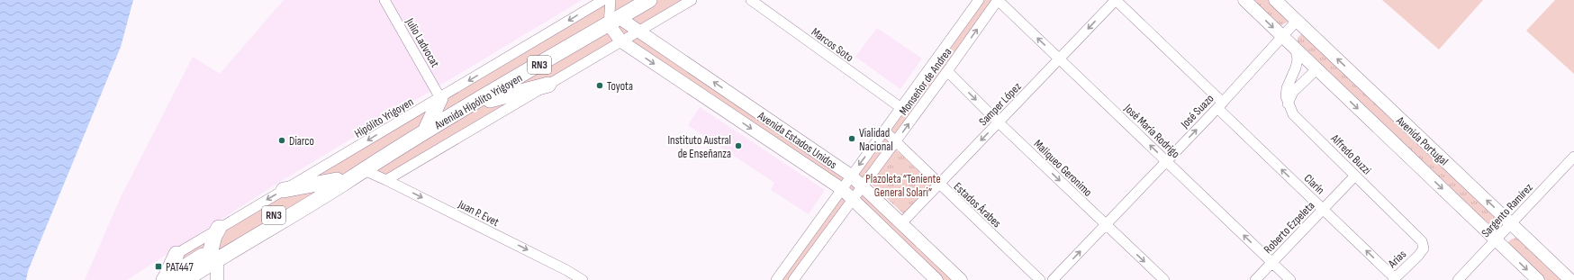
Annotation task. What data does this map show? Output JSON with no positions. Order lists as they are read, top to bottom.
{
  "streets": {
    "highway": ["RN3", "Avenida Hipólito Yrigoyen"],
    "main road": ["Avenida Estados Unidos", "Avenida Portugal"],
    "street": [
      "Julio Ladvocat",
      "Marcos Soto",
      "Monseñor de Andrea",
      "Samper López",
      "José Suazo",
      "Hipólito Yrigoyen",
      "José María Rodrigo",
      "Alfredo Buzzi",
      "Maliqueo Geronimo",
      "Clarín",
      "Estados Árabes",
      "Sargento Ramírez",
      "Juan P. Evet",
      "Roberto Ezpeleta",
      "Arias"
    ]
  },
  "crossings": [
    ["Julio Ladvocat", "Hipólito Yrigoyen"],
    ["Marcos Soto", "Monseñor de Andrea"],
    ["Monseñor de Andrea", "José María Rodrigo"],
    ["Monseñor de Andrea", "Avenida Estados Unidos"],
    ["Monseñor de Andrea", "Maliqueo Geronimo"],
    ["Monseñor de Andrea", "Estados Árabes"],
    ["Avenida Hipólito Yrigoyen", "Avenida Estados Unidos"],
    ["Avenida Hipólito Yrigoyen", "Juan P. Evet"],
    ["Samper López", "José María Rodrigo"],
    ["Samper López", "Avenida Estados Unidos"],
    ["Samper López", "Maliqueo Geronimo"],
    ["Samper López", "Clarín"],
    ["Samper López", "Estados Árabes"],
    ["José Suazo", "José María Rodrigo"],
    ["José Suazo", "Avenida Portugal"],
    ["José Suazo", "Maliqueo Geronimo"],
    ["José Suazo", "Clarín"],
    ["José María Rodrigo", "Roberto Ezpeleta"],
    ["Avenida Portugal", "Sargento Ramírez"],
    ["Alfredo Buzzi", "Roberto Ezpeleta"],
    ["Alfredo Buzzi", "Arias"],
    ["Clarín", "Roberto Ezpeleta"],
    ["Clarín", "Arias"]
  ],
  "one_way": [
    "Samper López",
    "José Suazo",
    "José María Rodrigo",
    "Maliqueo Geronimo",
    "Clarín",
    "Juan P. Evet"
  ],
  "parks": ["Plazoleta “Teniente General Solari”"],
  "places": {
    "other": [
      "Toyota",
      "Vialidad Nacional",
      "Diarco",
      "Instituto Austral de Enseñanza"
    ],
    "transit": ["PAT447"]
  }
}
